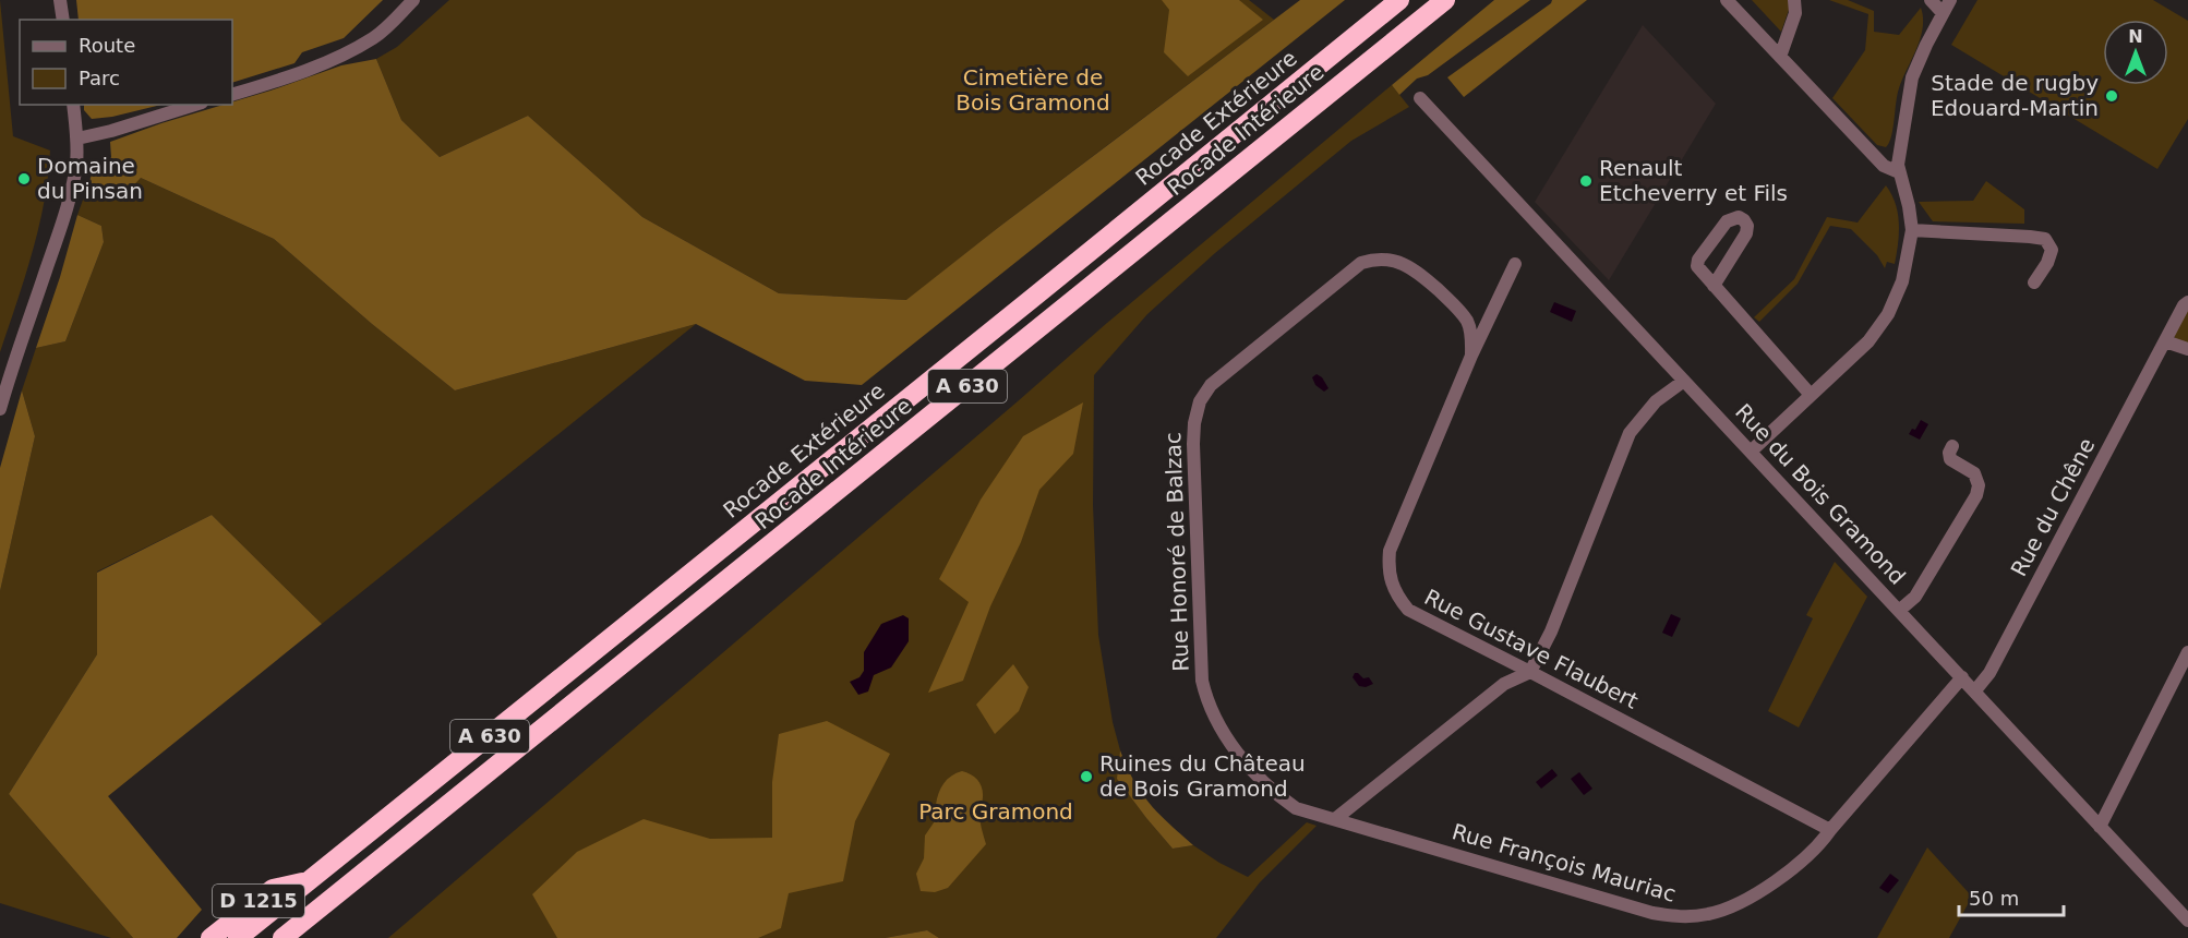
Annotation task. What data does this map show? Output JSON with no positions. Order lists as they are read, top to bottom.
{
  "streets": {
    "highway": [
      "Rocade Extérieure",
      "Rocade Intérieure",
      "A 630",
      "D 1215"
    ],
    "street": [
      "Rue du Bois Gramond",
      "Rue du Chêne",
      "Rue Honoré de Balzac",
      "Rue Gustave Flaubert",
      "Rue François Mauriac"
    ]
  },
  "crossings": [
    ["Rocade Extérieure", "D 1215"],
    ["Rue du Bois Gramond", "Rue du Chêne"],
    ["Rue du Bois Gramond", "Rue François Mauriac"],
    ["Rue Honoré de Balzac", "Rue Gustave Flaubert"],
    ["Rue Honoré de Balzac", "Rue François Mauriac"],
    ["Rue Gustave Flaubert", "Rue François Mauriac"]
  ],
  "parks": ["Cimetière de Bois Gramond", "Parc Gramond"],
  "places": [
    "Stade de rugby Edouard-Martin",
    "Domaine du Pinsan",
    "Renault Etcheverry et Fils",
    "Ruines du Château de Bois Gramond"
  ],
  "legend": ["Route", "Parc"],
  "scale_bar": "50 m",
  "north": "top"
}
